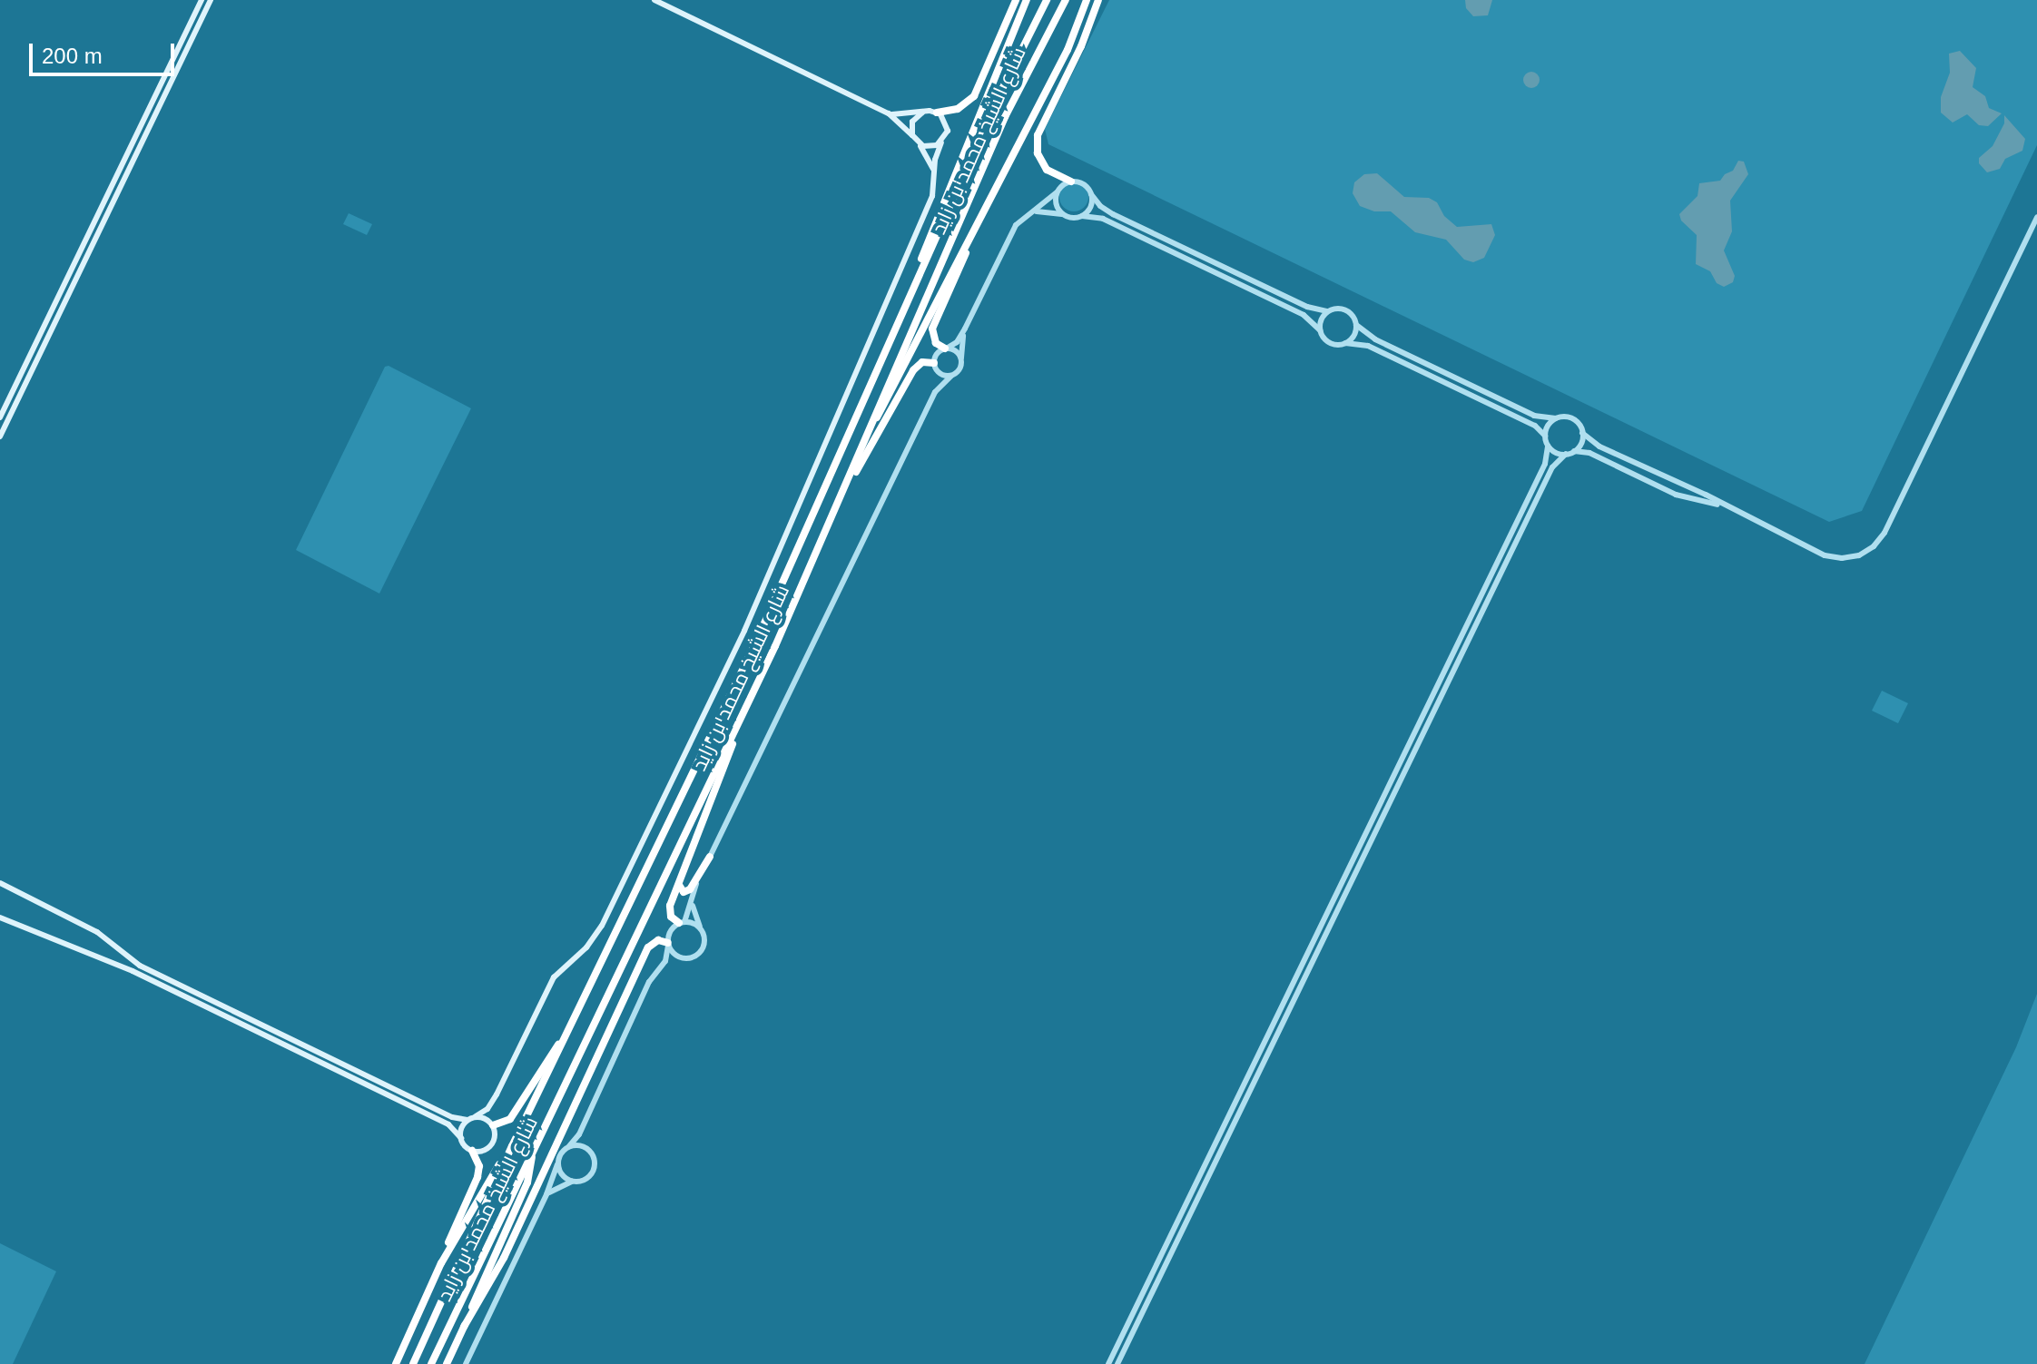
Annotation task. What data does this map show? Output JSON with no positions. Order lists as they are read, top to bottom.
{
  "streets": {
    "highway": ["شارع الشيخ محمد بن زايد"]
  },
  "scale_bar": "200 m"
}
